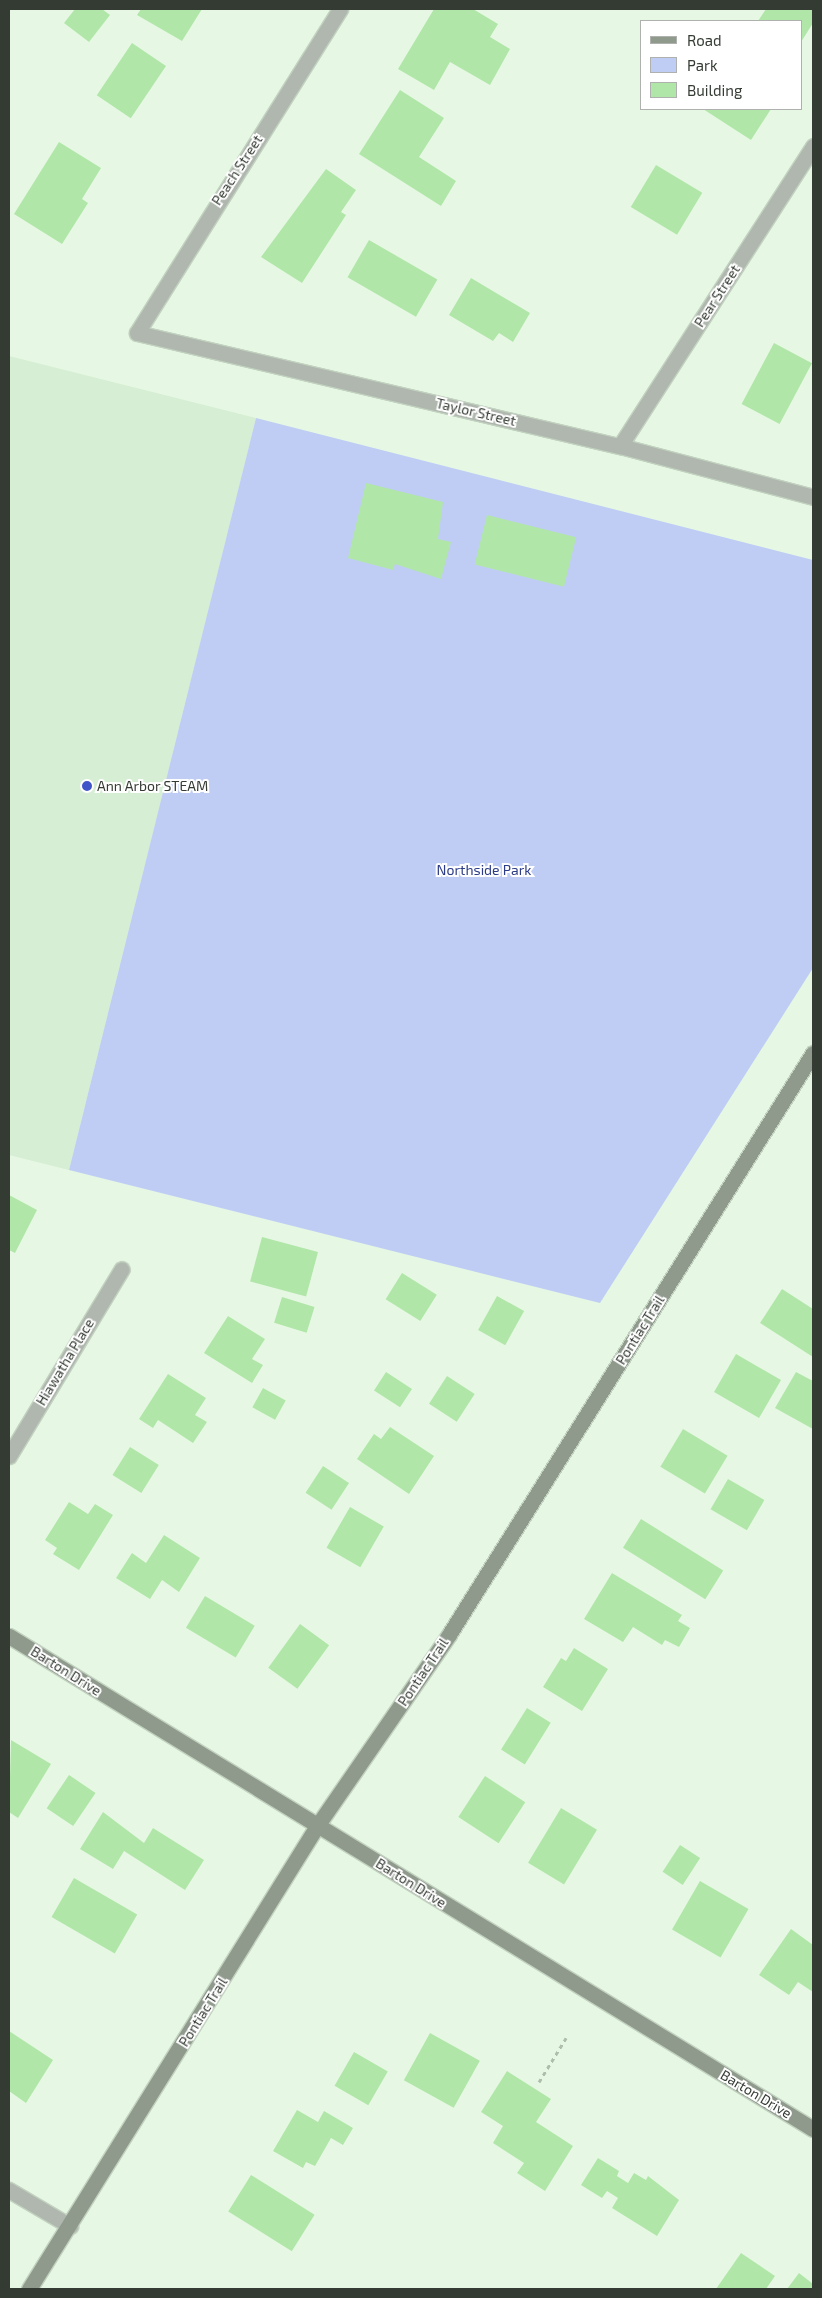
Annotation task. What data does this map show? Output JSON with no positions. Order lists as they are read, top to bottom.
{
  "streets": {
    "main road": ["Pontiac Trail", "Barton Drive"],
    "street": [
      "Peach Street",
      "Pear Street",
      "Taylor Street",
      "Hiawatha Place"
    ]
  },
  "crossings": [
    ["Peach Street", "Taylor Street"],
    ["Pear Street", "Taylor Street"],
    ["Pontiac Trail", "Barton Drive"]
  ],
  "parks": ["Northside Park"],
  "places": ["Ann Arbor STEAM"],
  "legend": ["Road", "Park", "Building"]
}
